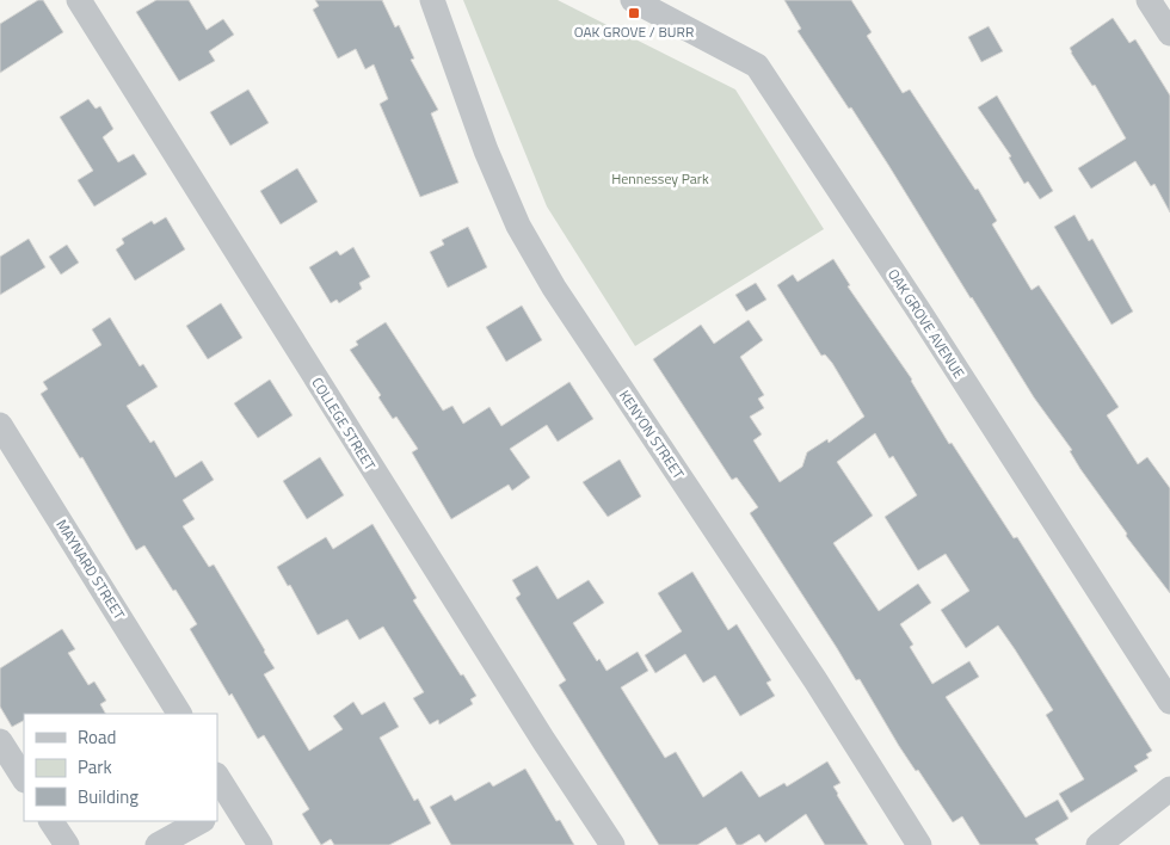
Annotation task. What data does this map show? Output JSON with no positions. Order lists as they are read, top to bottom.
{
  "streets": {
    "street": [
      "OAK GROVE AVENUE",
      "COLLEGE STREET",
      "KENYON STREET",
      "MAYNARD STREET"
    ]
  },
  "parks": ["Hennessey Park"],
  "places": {
    "transit": ["OAK GROVE / BURR"]
  },
  "legend": ["Road", "Park", "Building"]
}
